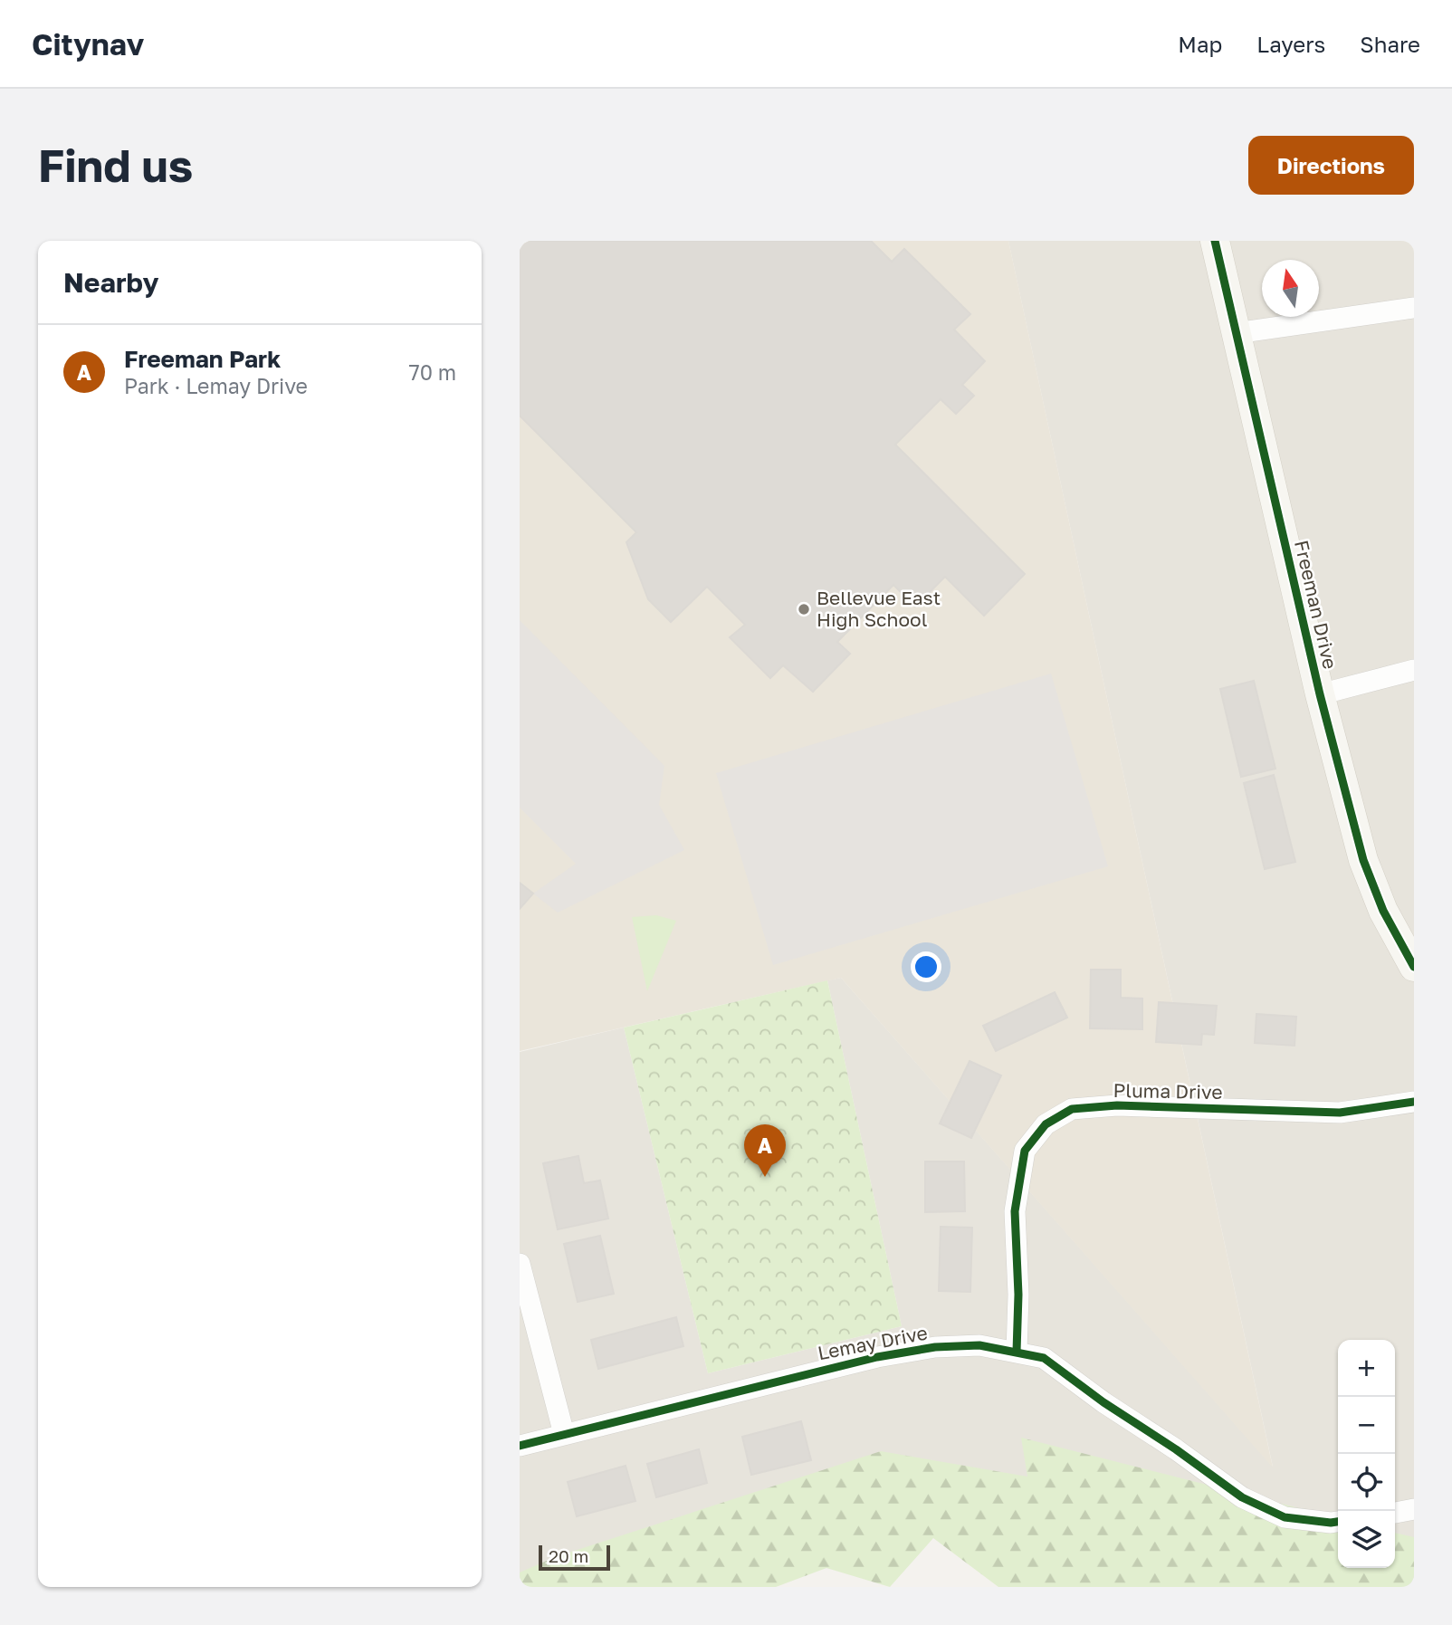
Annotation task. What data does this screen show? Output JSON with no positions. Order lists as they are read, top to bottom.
{
  "streets": {
    "street": ["Freeman Drive", "Pluma Drive", "Lemay Drive"]
  },
  "crossings": [
    ["Pluma Drive", "Lemay Drive"]
  ],
  "places": ["Bellevue East High School"],
  "scale_bar": "20 m",
  "north": "top",
  "page": {
    "header": "Citynav",
    "nav": ["Map", "Layers", "Share"],
    "buttons": "Directions",
    "title": "Find us",
    "heading": "Nearby",
    "list": [
      {
        "mark": "A",
        "name": "Freeman Park",
        "note": "Park · Lemay Drive",
        "value": "70 m"
      }
    ],
    "pins": "A",
    "map_buttons": ["+", "−"],
    "scale": "20 m"
  }
}
